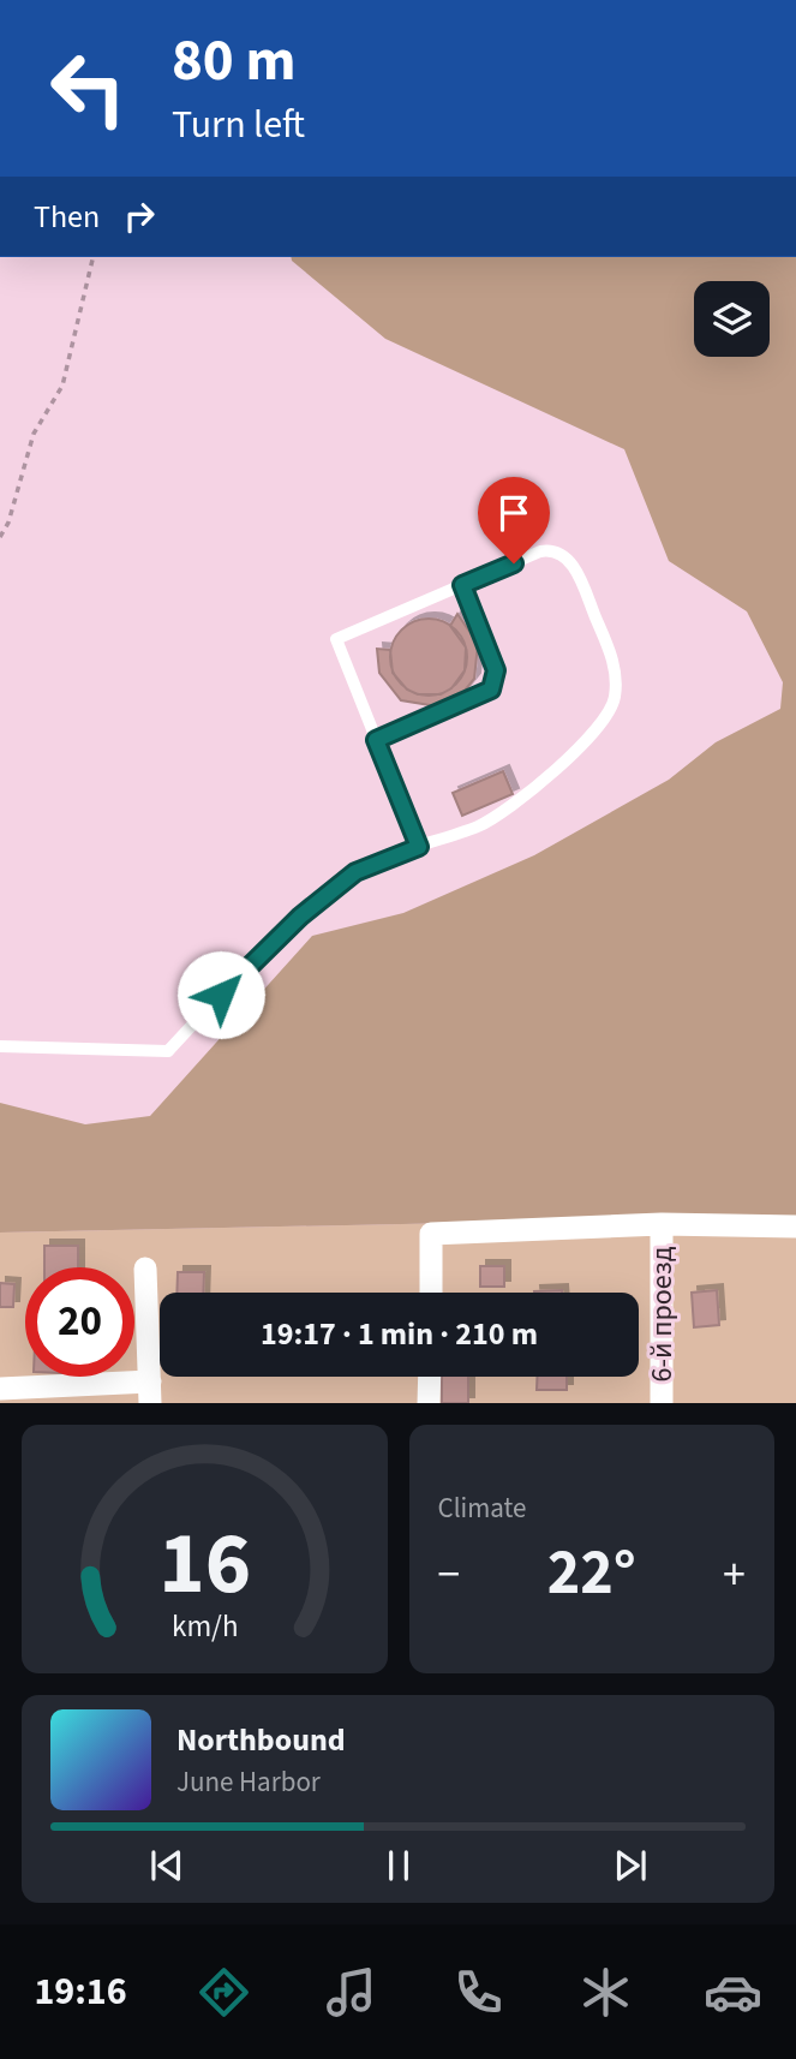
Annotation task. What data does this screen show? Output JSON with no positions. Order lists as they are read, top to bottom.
{
  "streets": {
    "street": ["6-й проезд"]
  },
  "page": {
    "turn": ["80 m", "Turn left"],
    "then": "Then",
    "limit": "20",
    "trip": "19:17 · 1 min · 210 m",
    "tile": "Climate",
    "heat": ["−", "22°", "+"],
    "song": ["Northbound", "June Harbor"],
    "tabs": "19:16",
    "gauge": ["16", "km/h"]
  }
}
